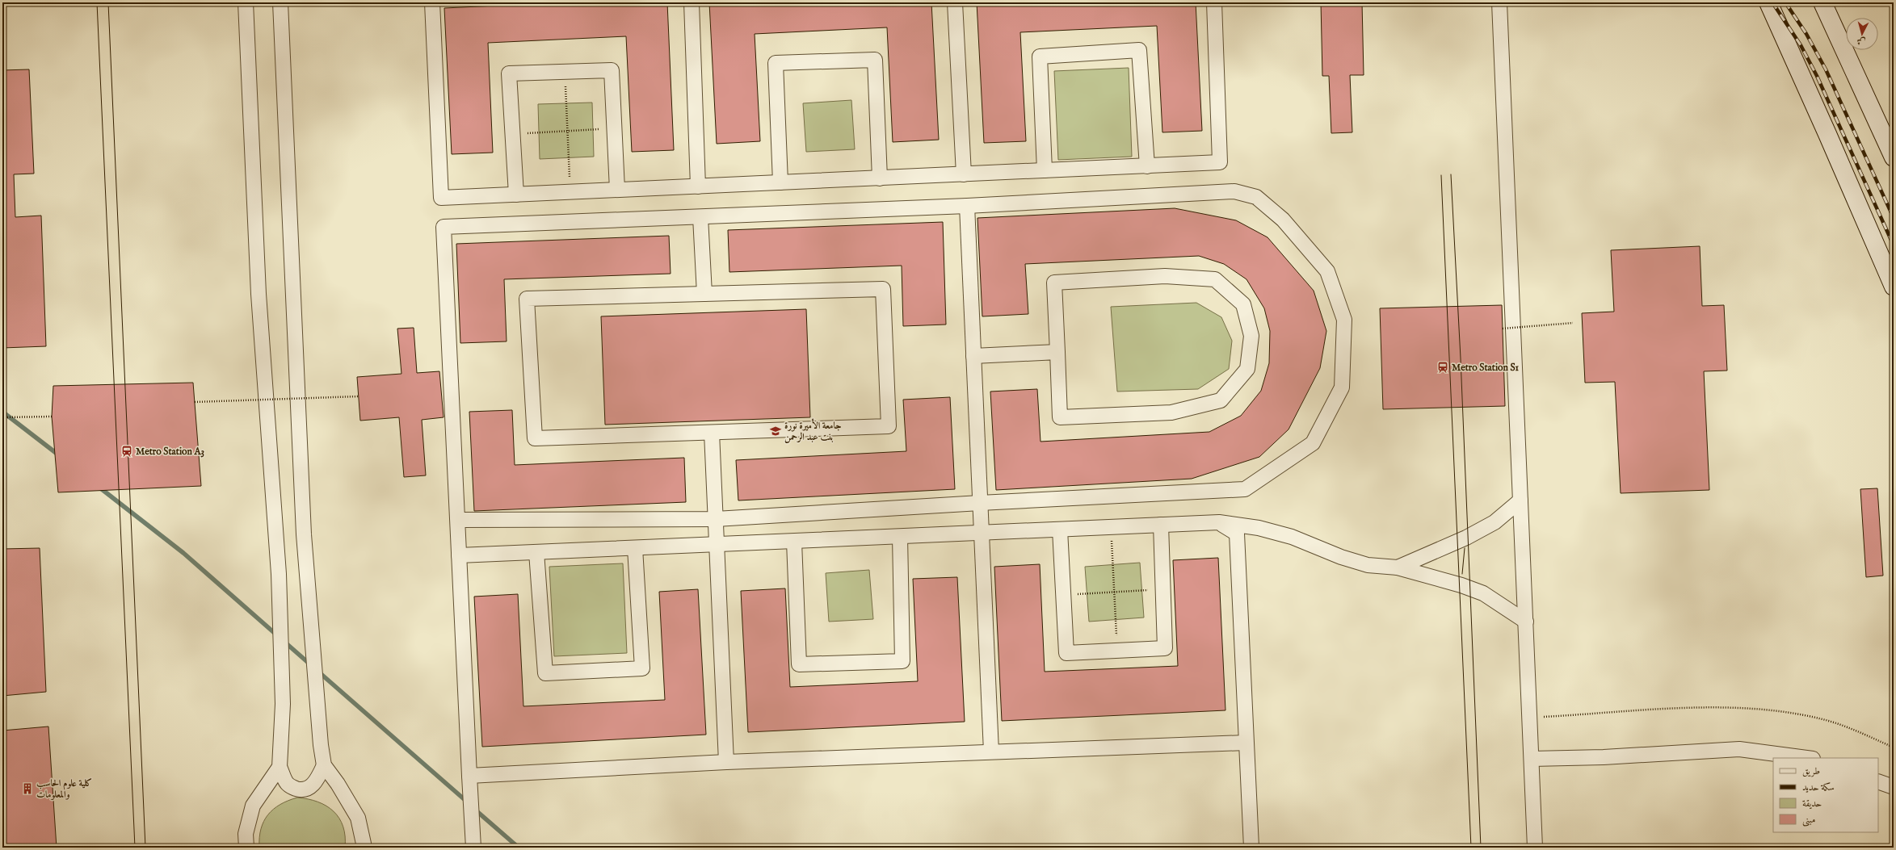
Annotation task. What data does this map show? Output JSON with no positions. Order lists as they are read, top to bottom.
{
  "places": {
    "station": ["Metro Station S1", "Metro Station A3"],
    "school or university": ["جامعة الأميرة نورة بنت عبد الرحمن"],
    "building": ["كلية علوم الحاسب والمعلومات"]
  },
  "legend": [
    "طريق",
    "سكة حديد",
    "حديقة",
    "مبنى"
  ],
  "north": "bottom"
}
